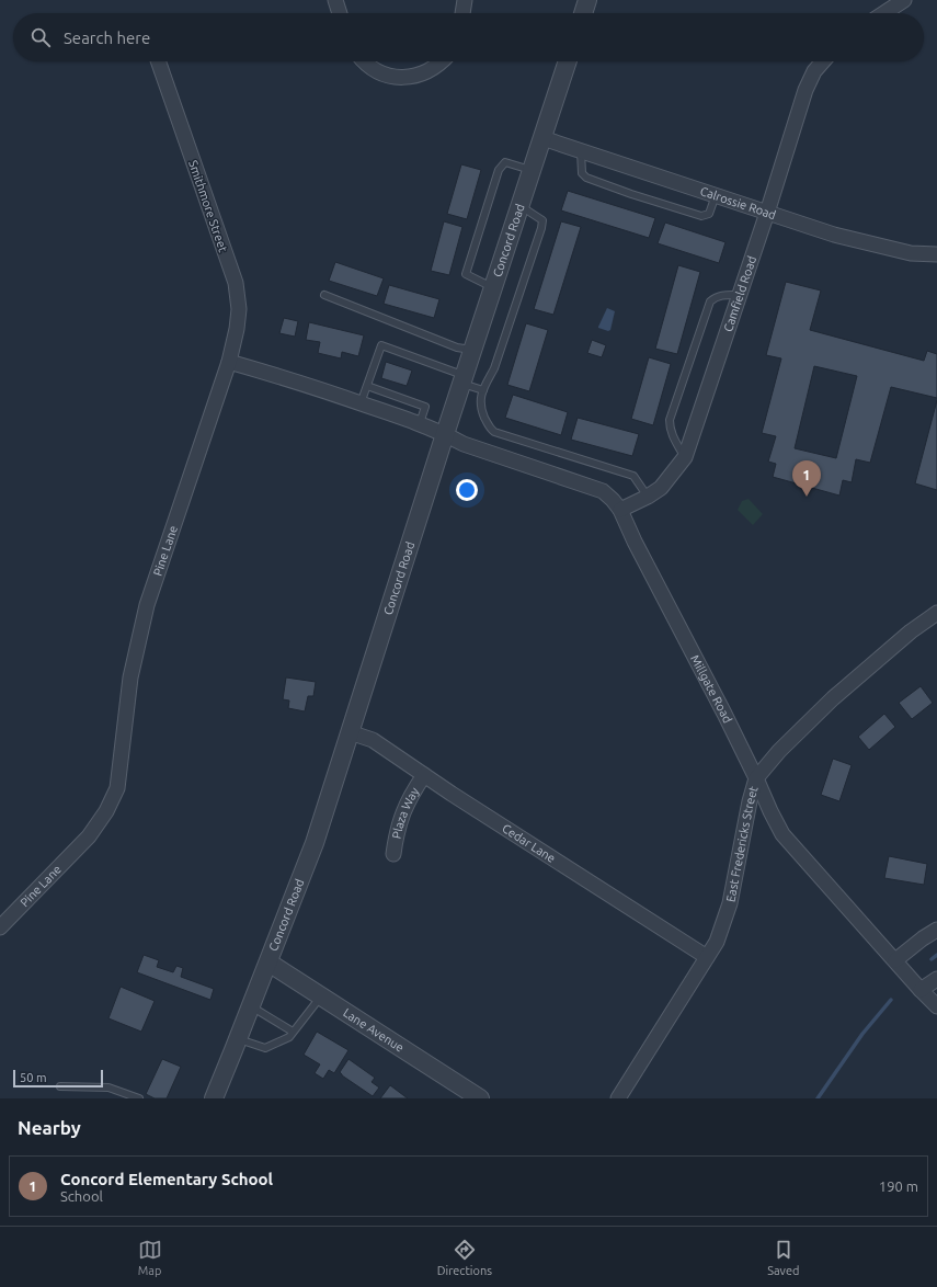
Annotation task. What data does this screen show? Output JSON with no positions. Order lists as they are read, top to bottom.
{
  "streets": {
    "street": [
      "Calrossie Road",
      "Smithmore Street",
      "Concord Road",
      "Camfield Road",
      "Pine Lane",
      "Millgate Road",
      "Plaza Way",
      "Cedar Lane",
      "East Fredericks Street",
      "Lane Avenue"
    ]
  },
  "crossings": [
    ["Calrossie Road", "Concord Road"],
    ["Calrossie Road", "Camfield Road"],
    ["Smithmore Street", "Pine Lane"],
    ["Concord Road", "Millgate Road"],
    ["Concord Road", "Cedar Lane"],
    ["Concord Road", "Lane Avenue"],
    ["Camfield Road", "Millgate Road"],
    ["Millgate Road", "East Fredericks Street"],
    ["Plaza Way", "Cedar Lane"],
    ["Cedar Lane", "East Fredericks Street"]
  ],
  "scale_bar": "50 m",
  "page": {
    "search": "Search here",
    "pins": "1",
    "scale": "50 m",
    "heading": "Nearby",
    "list": [
      {
        "mark": "1",
        "name": "Concord Elementary School",
        "note": "School",
        "value": "190 m"
      }
    ],
    "nav": ["Map", "Directions", "Saved"]
  }
}
